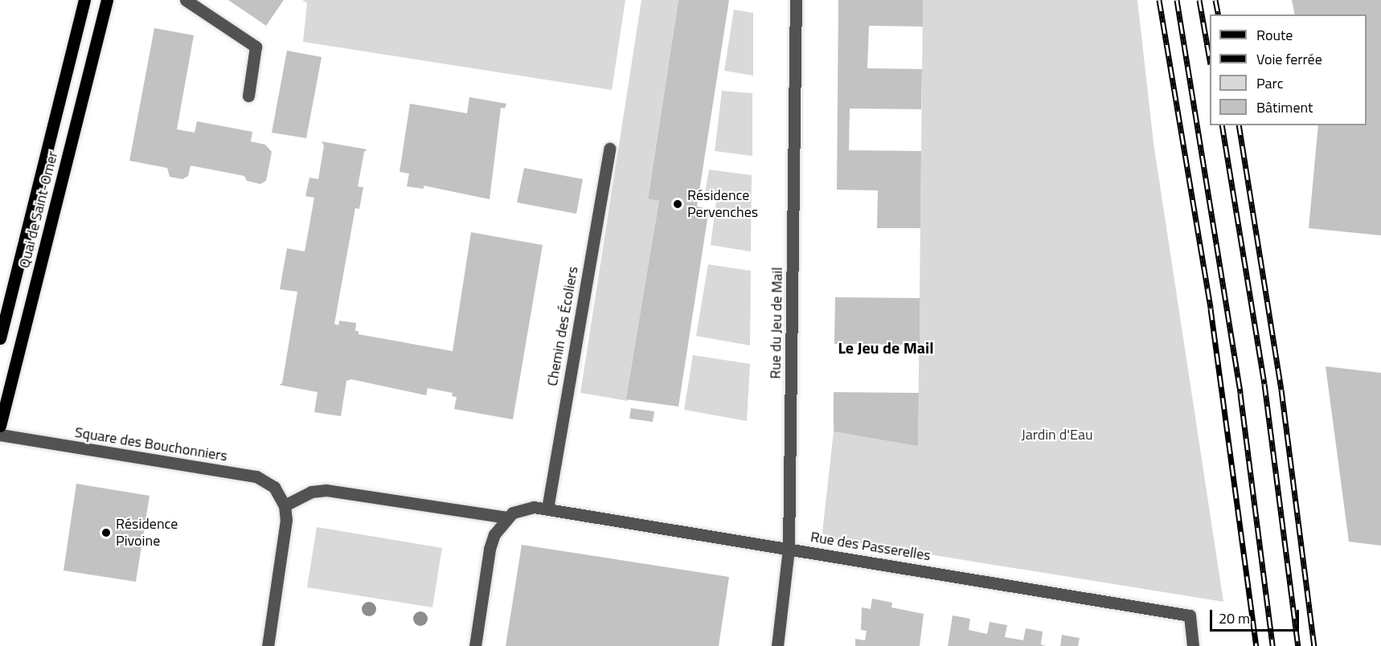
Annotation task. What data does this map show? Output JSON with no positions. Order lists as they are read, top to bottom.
{
  "streets": {
    "main road": ["Quai de Saint-Omer"],
    "street": [
      "Rue du Jeu de Mail",
      "Chemin des Écoliers",
      "Square des Bouchonniers",
      "Rue des Passerelles"
    ]
  },
  "crossings": [
    ["Rue du Jeu de Mail", "Rue des Passerelles"],
    ["Chemin des Écoliers", "Rue des Passerelles"]
  ],
  "districts": ["Le Jeu de Mail"],
  "parks": ["Jardin d'Eau"],
  "places": ["Résidence Pervenches", "Résidence Pivoine"],
  "legend": [
    "Route",
    "Voie ferrée",
    "Parc",
    "Bâtiment"
  ],
  "scale_bar": "20 m"
}
